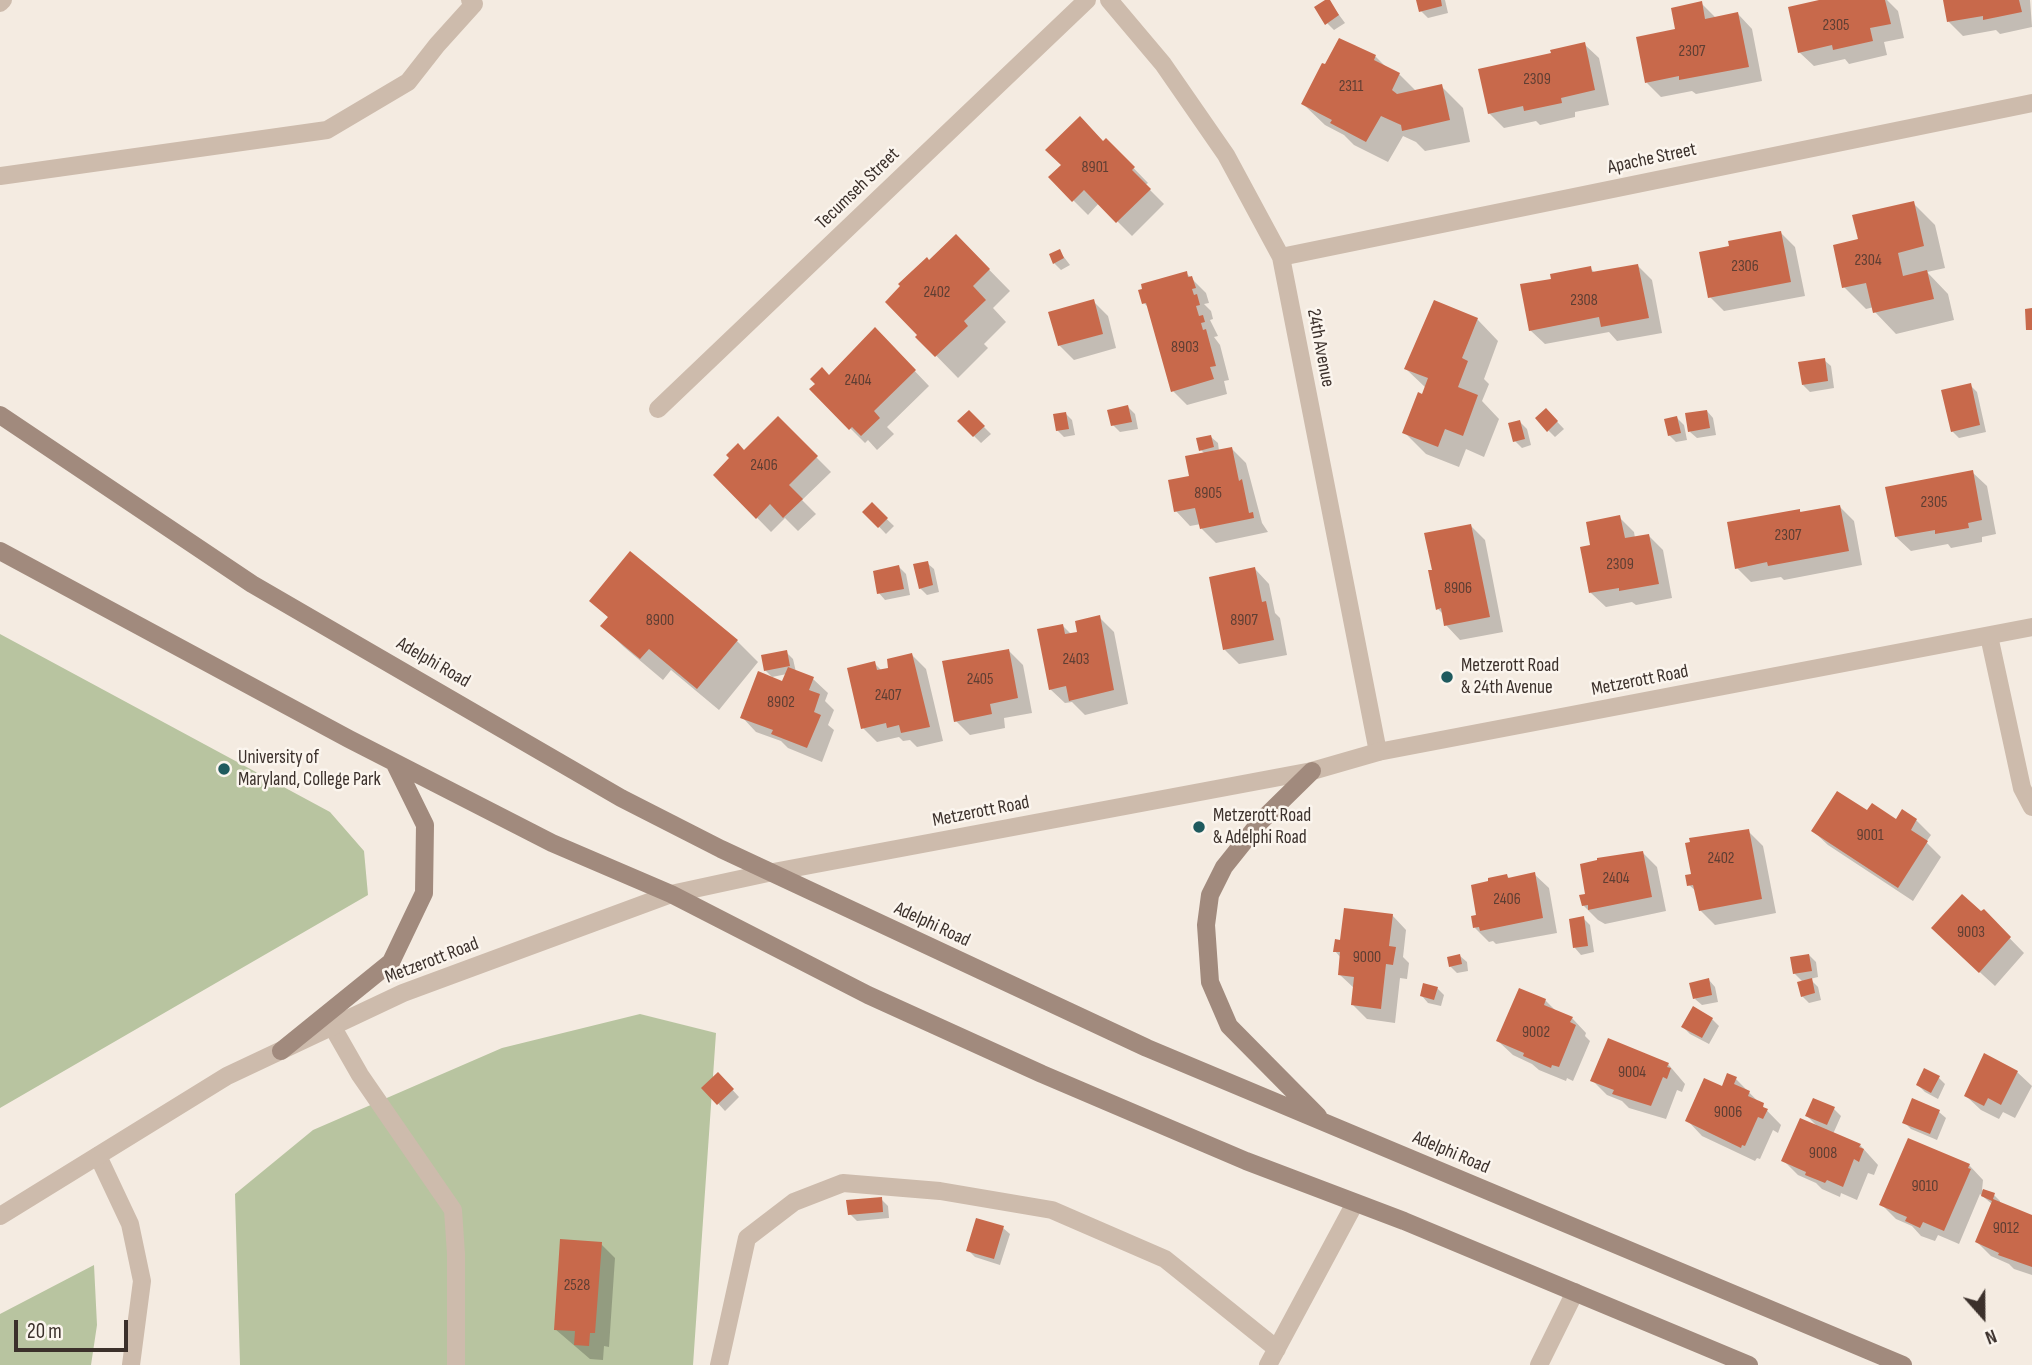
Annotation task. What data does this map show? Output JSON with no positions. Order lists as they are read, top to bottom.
{
  "streets": {
    "main road": ["Adelphi Road"],
    "street": [
      "Apache Street",
      "Tecumseh Street",
      "24th Avenue",
      "Metzerott Road"
    ]
  },
  "crossings": [
    ["Apache Street", "24th Avenue"],
    ["24th Avenue", "Metzerott Road"],
    ["Adelphi Road", "Metzerott Road"]
  ],
  "places": ["Metzerott Road & 24th Avenue", "University of Maryland, College Park", "Metzerott Road & Adelphi Road"],
  "house_numbers": [
    "2305",
    "2307",
    "2309",
    "2311",
    "8901",
    "2304",
    "2306",
    "2402",
    "2308",
    "8903",
    "2404",
    "2406",
    "8905",
    "2305",
    "2307",
    "2309",
    "8906",
    "8900",
    "8907",
    "2403",
    "2405",
    "2407",
    "8902",
    "9001",
    "2402",
    "2404",
    "2406",
    "9003",
    "9000",
    "9002",
    "9004",
    "9006",
    "9008",
    "9010",
    "9012",
    "2528"
  ],
  "scale_bar": "20 m",
  "north": "bottom"
}
